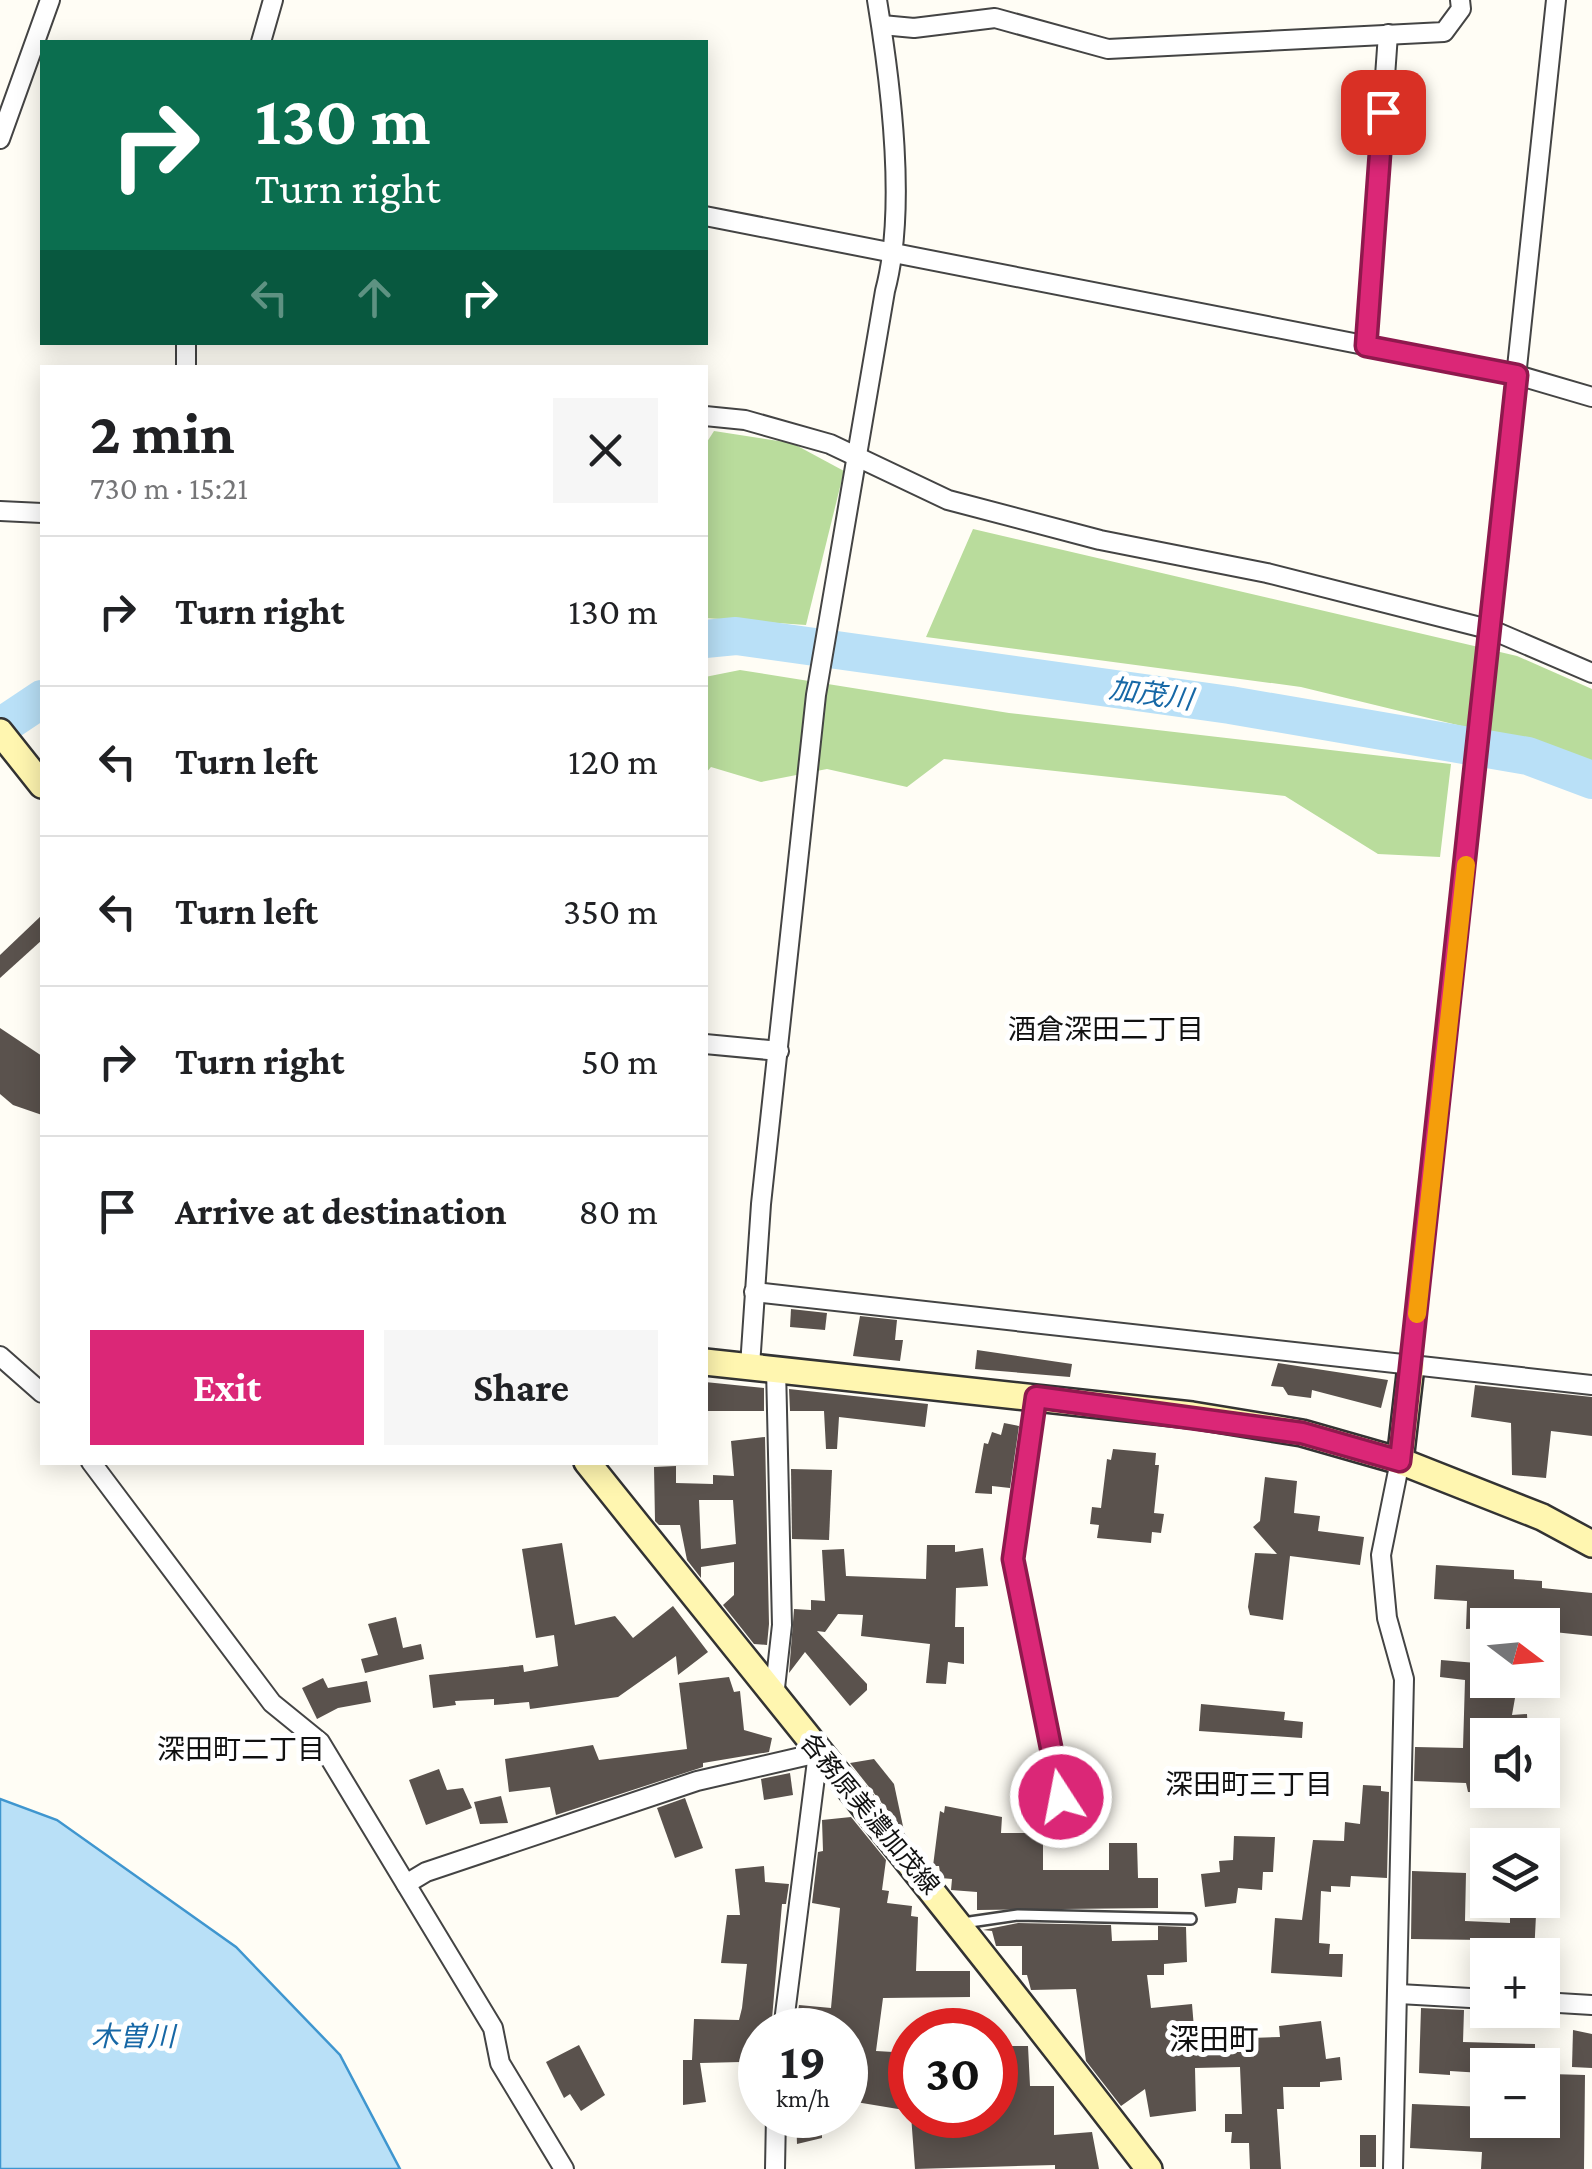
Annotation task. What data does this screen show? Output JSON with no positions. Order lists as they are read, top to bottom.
{
  "streets": {
    "street": ["各務原美濃加茂線"]
  },
  "districts": [
    "酒倉深田二丁目",
    "深田町二丁目",
    "深田町三丁目",
    "深田町"
  ],
  "water": ["加茂川", "木曽川"],
  "north": "right",
  "page": {
    "turn": ["130 m", "Turn right"],
    "heading": ["2 min", "730 m · 15:21"],
    "list": [
      {
        "name": "Turn right",
        "value": "130 m"
      },
      {
        "name": "Turn left",
        "value": "120 m"
      },
      {
        "name": "Turn left",
        "value": "350 m"
      },
      {
        "name": "Turn right",
        "value": "50 m"
      },
      {
        "name": "Arrive at destination",
        "value": "80 m"
      }
    ],
    "buttons": ["Exit", "Share"],
    "map_buttons": ["+", "−"],
    "speed": "19 km/h",
    "limit": "30"
  }
}
